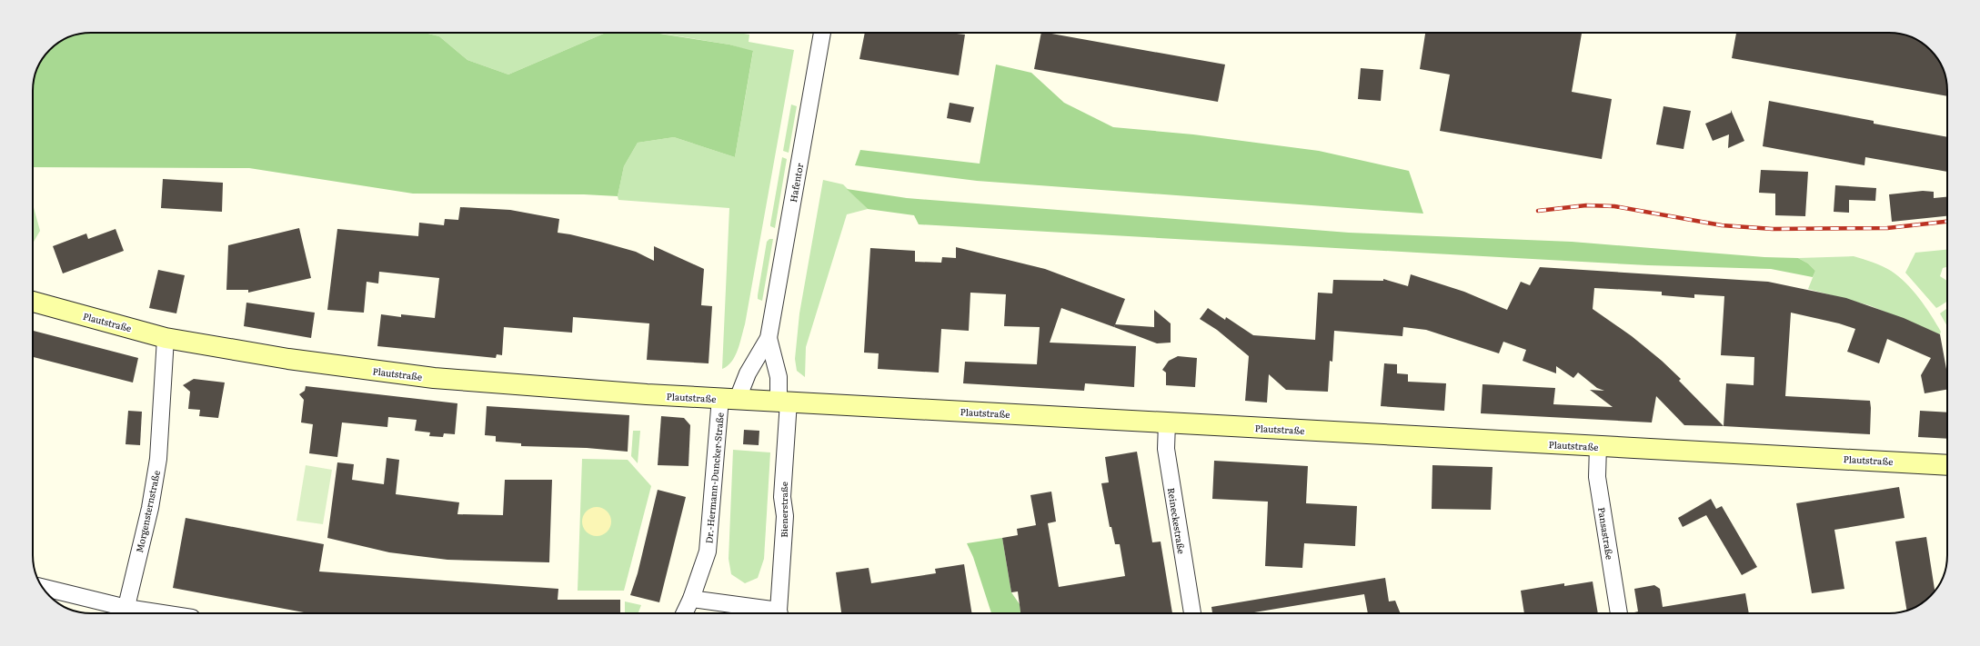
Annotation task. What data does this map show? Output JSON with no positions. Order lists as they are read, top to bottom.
{
  "streets": {
    "main road": ["Plautstraße"],
    "street": [
      "Hafentor",
      "Dr.-Hermann-Duncker-Straße",
      "Bienerstraße",
      "Morgensternstraße",
      "Reineckestraße",
      "Pansastraße"
    ]
  },
  "crossings": [
    ["Hafentor", "Plautstraße"],
    ["Hafentor", "Dr.-Hermann-Duncker-Straße"],
    ["Hafentor", "Bienerstraße"],
    ["Plautstraße", "Dr.-Hermann-Duncker-Straße"],
    ["Plautstraße", "Bienerstraße"],
    ["Plautstraße", "Morgensternstraße"],
    ["Plautstraße", "Reineckestraße"],
    ["Plautstraße", "Pansastraße"]
  ]
}
